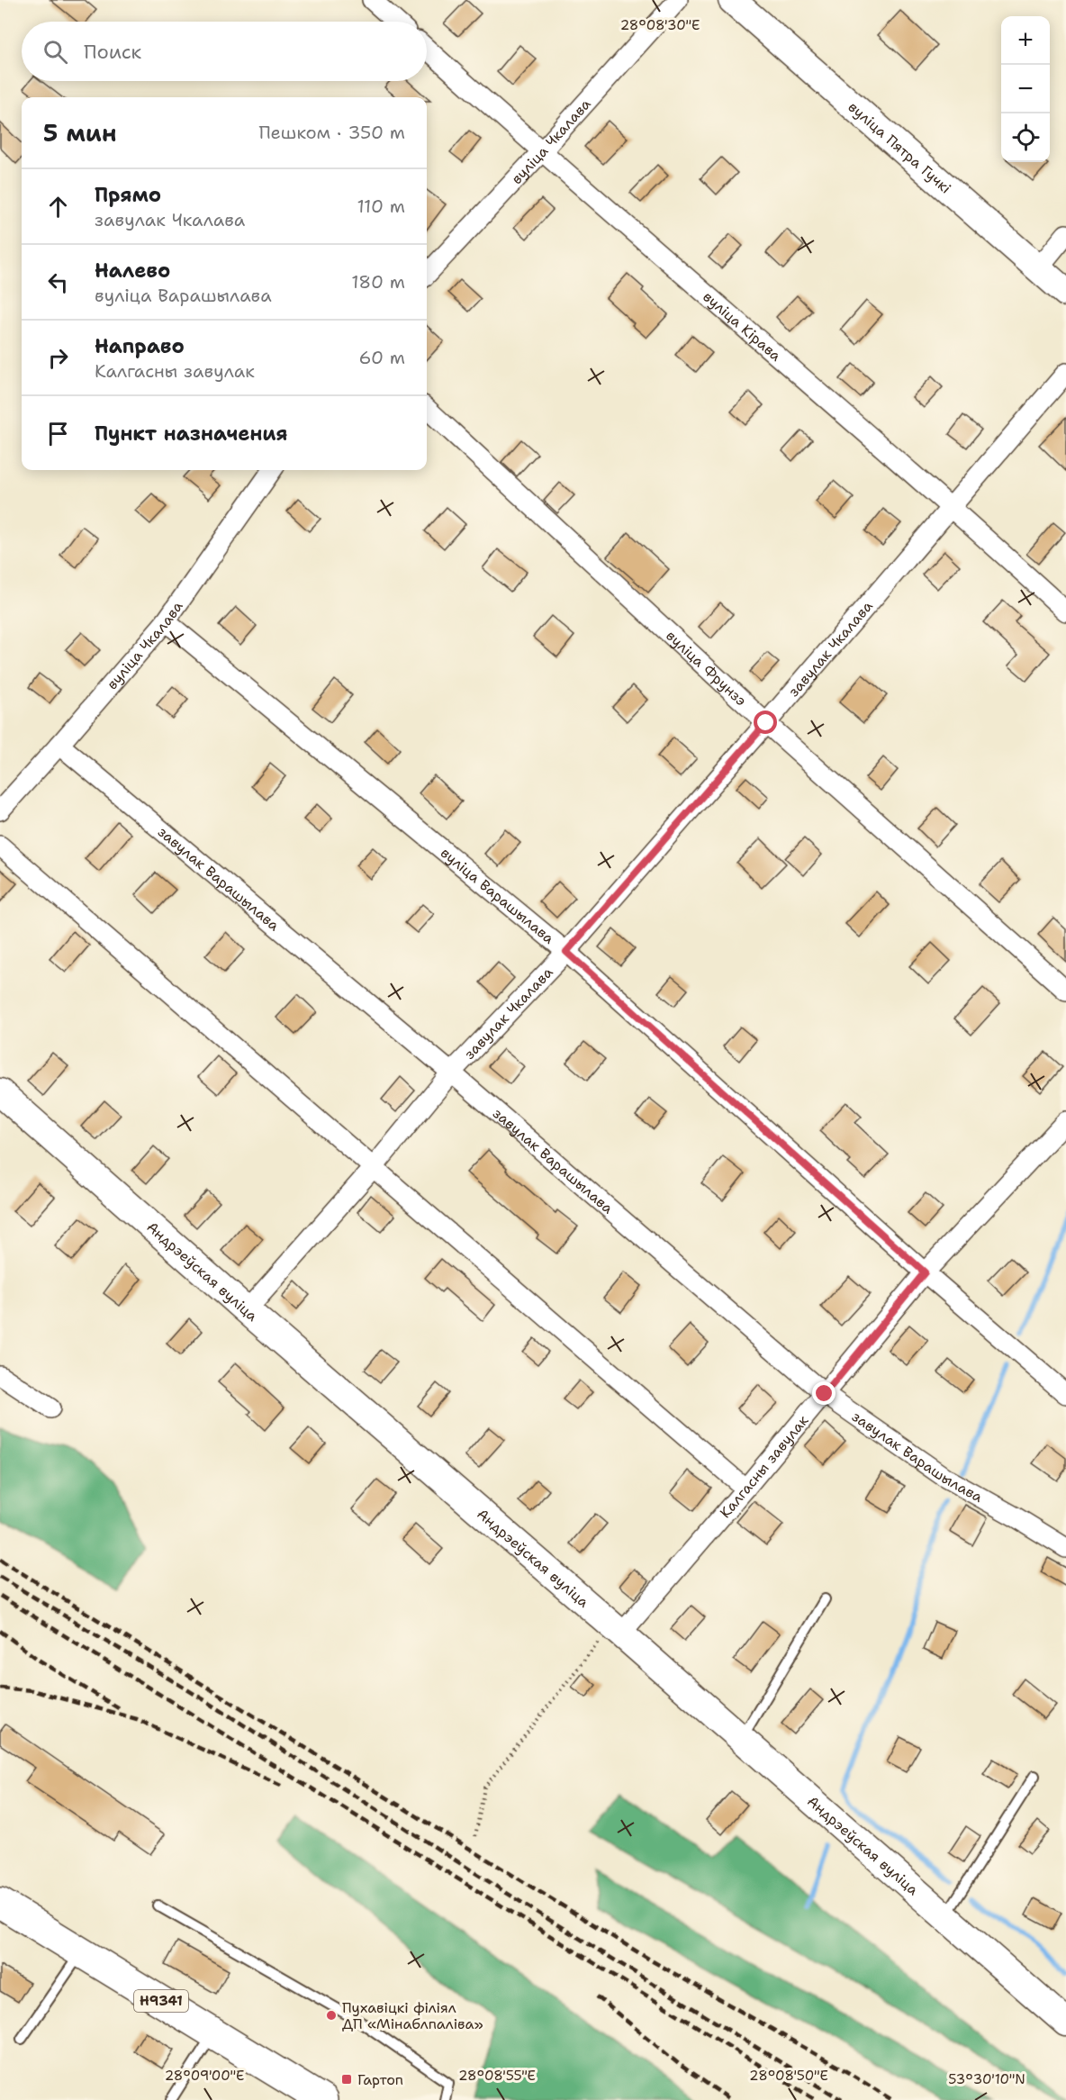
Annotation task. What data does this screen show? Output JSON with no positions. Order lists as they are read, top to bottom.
{
  "streets": {
    "main road": ["вуліца Пятра Гучкі", "Андрэеўская вуліца", "Н9341"],
    "street": [
      "вуліца Чкалава",
      "вуліца Кірава",
      "завулак Чкалава",
      "вуліца Фрунзэ",
      "завулак Варашылава",
      "вуліца Варашылава",
      "Калгасны завулак"
    ]
  },
  "crossings": [
    ["вуліца Чкалава", "вуліца Кірава"],
    ["вуліца Чкалава", "завулак Варашылава"],
    ["вуліца Чкалава", "вуліца Варашылава"],
    ["вуліца Кірава", "завулак Чкалава"],
    ["завулак Чкалава", "вуліца Фрунзэ"],
    ["завулак Чкалава", "завулак Варашылава"],
    ["завулак Чкалава", "вуліца Варашылава"],
    ["завулак Чкалава", "Андрэеўская вуліца"],
    ["завулак Варашылава", "Калгасны завулак"],
    ["вуліца Варашылава", "Калгасны завулак"],
    ["Андрэеўская вуліца", "Калгасны завулак"]
  ],
  "places": {
    "other": ["Пухавіцкі філіял ДП «Мінаблпаліва»"],
    "transit": ["Гартоп"]
  },
  "page": {
    "map_buttons": ["+", "−"],
    "search": "Поиск",
    "heading": ["5 мин", "Пешком · 350 m"],
    "list": [
      ["Прямо", "завулак Чкалава", "110 m"],
      ["Налево", "вуліца Варашылава", "180 m"],
      ["Направо", "Калгасны завулак", "60 m"],
      "Пункт назначения"
    ]
  },
  "coordinates": [
    "28°08'30\"E",
    "28°09'00\"E",
    "28°08'55\"E",
    "28°08'50\"E",
    "53°30'10\"N"
  ]
}
